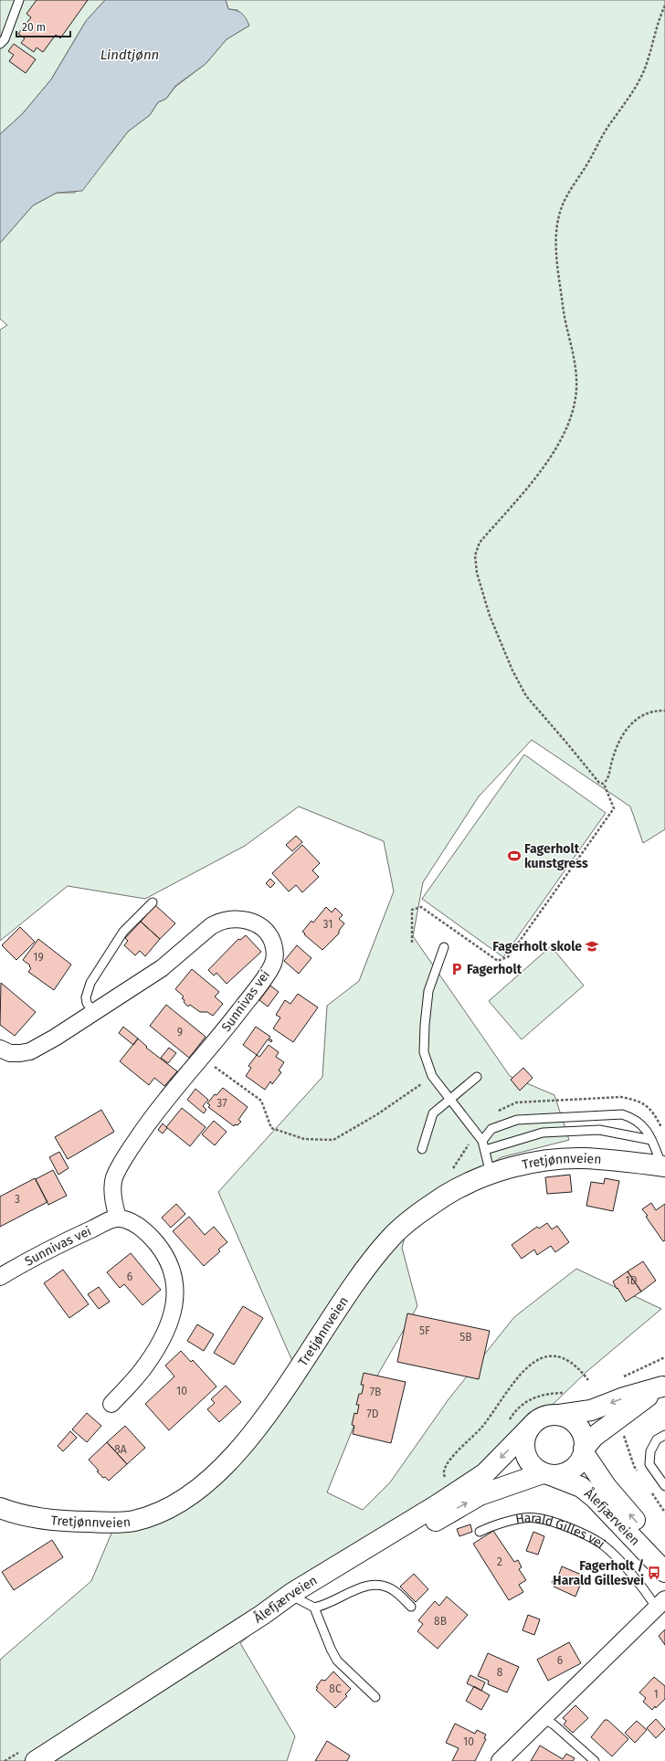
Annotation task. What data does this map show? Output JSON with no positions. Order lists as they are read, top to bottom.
{
  "streets": {
    "main road": ["Tretjønnveien", "Ålefjærveien"],
    "street": ["Sunnivas vei", "Harald Gilles vei"]
  },
  "water": ["Lindtjønn"],
  "places": {
    "sports": ["Fagerholt kunstgress"],
    "school or university": ["Fagerholt skole"],
    "parking": ["Fagerholt"],
    "bus stop": ["Fagerholt / Harald Gillesvei"]
  },
  "house_numbers": [
    "31",
    "19",
    "9",
    "37",
    "3",
    "6",
    "1D",
    "5F",
    "5B",
    "10",
    "7B",
    "7D",
    "8A",
    "2",
    "8B",
    "6",
    "8",
    "8C",
    "1",
    "10"
  ],
  "scale_bar": "20 m"
}
